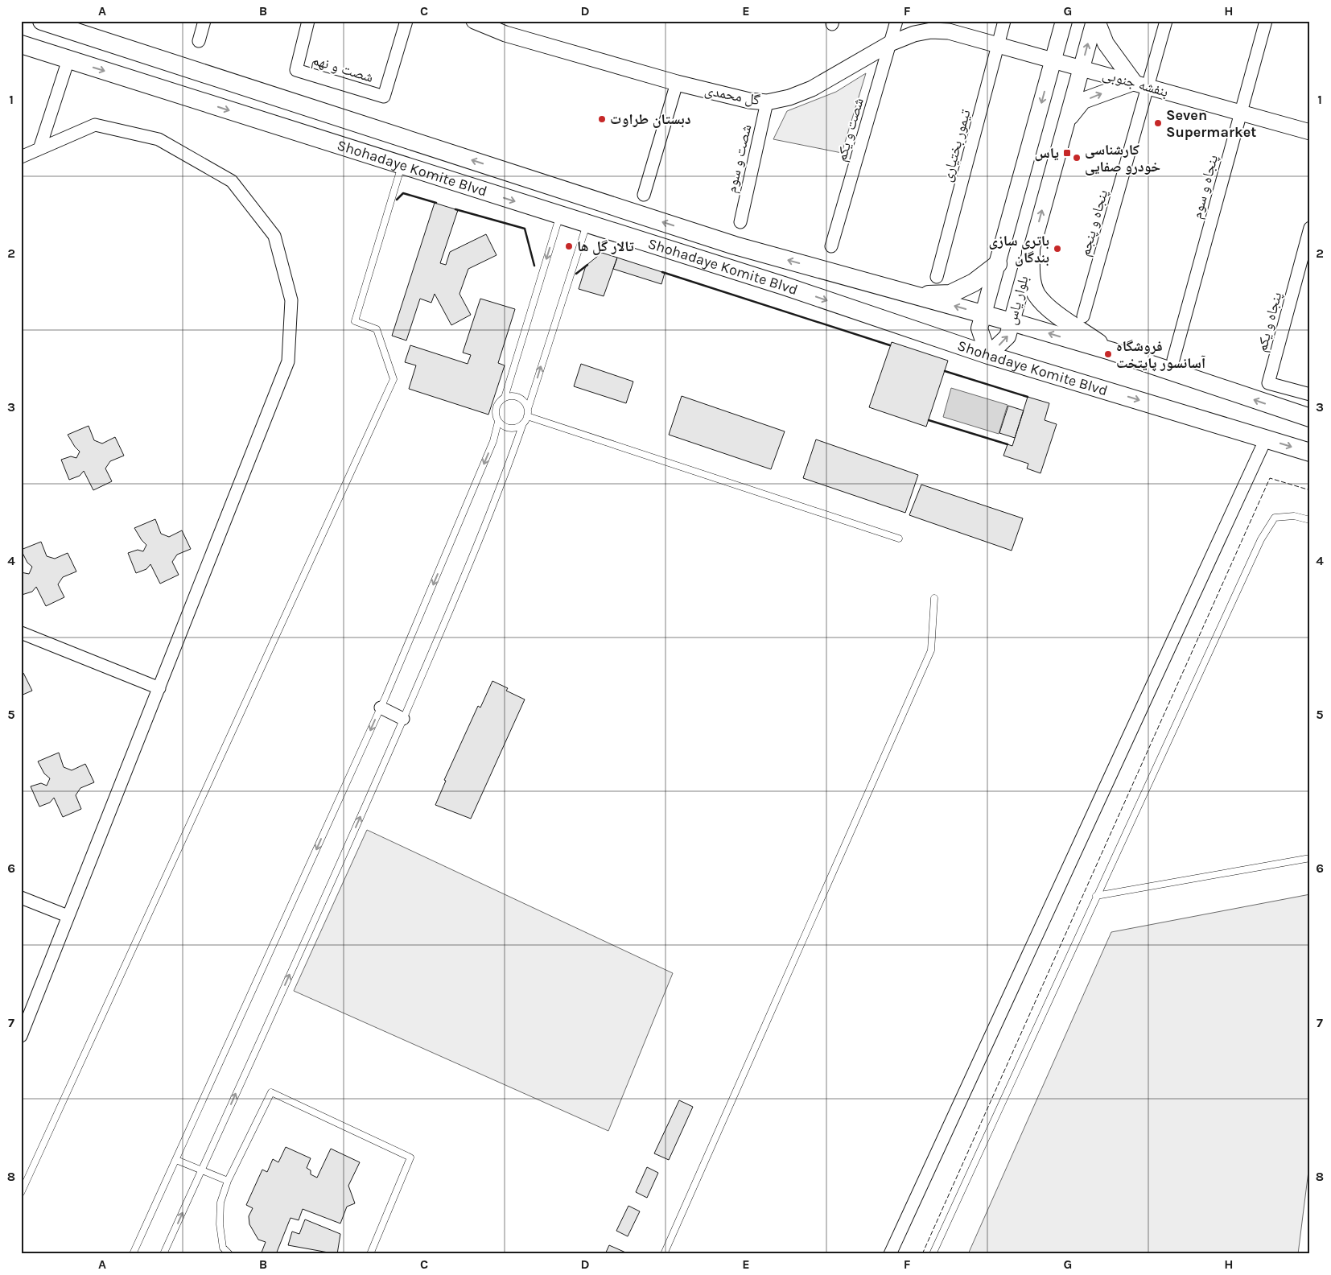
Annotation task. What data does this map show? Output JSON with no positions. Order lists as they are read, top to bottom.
{
  "streets": {
    "main road": ["Shohadaye Komite Blvd", "بلوار یاس"],
    "street": [
      "شصت و نهم",
      "بنفشه جنوبی",
      "گل محمدی",
      "شصت و یکم",
      "تیمور بختیاری",
      "شصت و سوم",
      "پنجاه و سوم",
      "پنجاه و پنجم",
      "پنجاه و یکم"
    ]
  },
  "crossings": [
    ["بنفشه جنوبی", "گل محمدی"],
    ["بنفشه جنوبی", "پنجاه و سوم"],
    ["بنفشه جنوبی", "پنجاه و پنجم"],
    ["بنفشه جنوبی", "بلوار یاس"],
    ["گل محمدی", "شصت و یکم"],
    ["گل محمدی", "تیمور بختیاری"],
    ["گل محمدی", "شصت و سوم"],
    ["گل محمدی", "بلوار یاس"],
    ["Shohadaye Komite Blvd", "بلوار یاس"]
  ],
  "places": {
    "other": [
      "دبستان طراوت",
      "Seven Supermarket",
      "کارشناسی خودرو صفایی",
      "تالار گل ها",
      "باتری سازی بندگان",
      "فروشگاه آسانسور پایتخت"
    ],
    "transit": ["یاس"]
  },
  "grid": {
    "columns": [
      "A",
      "B",
      "C",
      "D",
      "E",
      "F",
      "G",
      "H"
    ],
    "rows": [
      "1",
      "2",
      "3",
      "4",
      "5",
      "6",
      "7",
      "8"
    ]
  }
}
